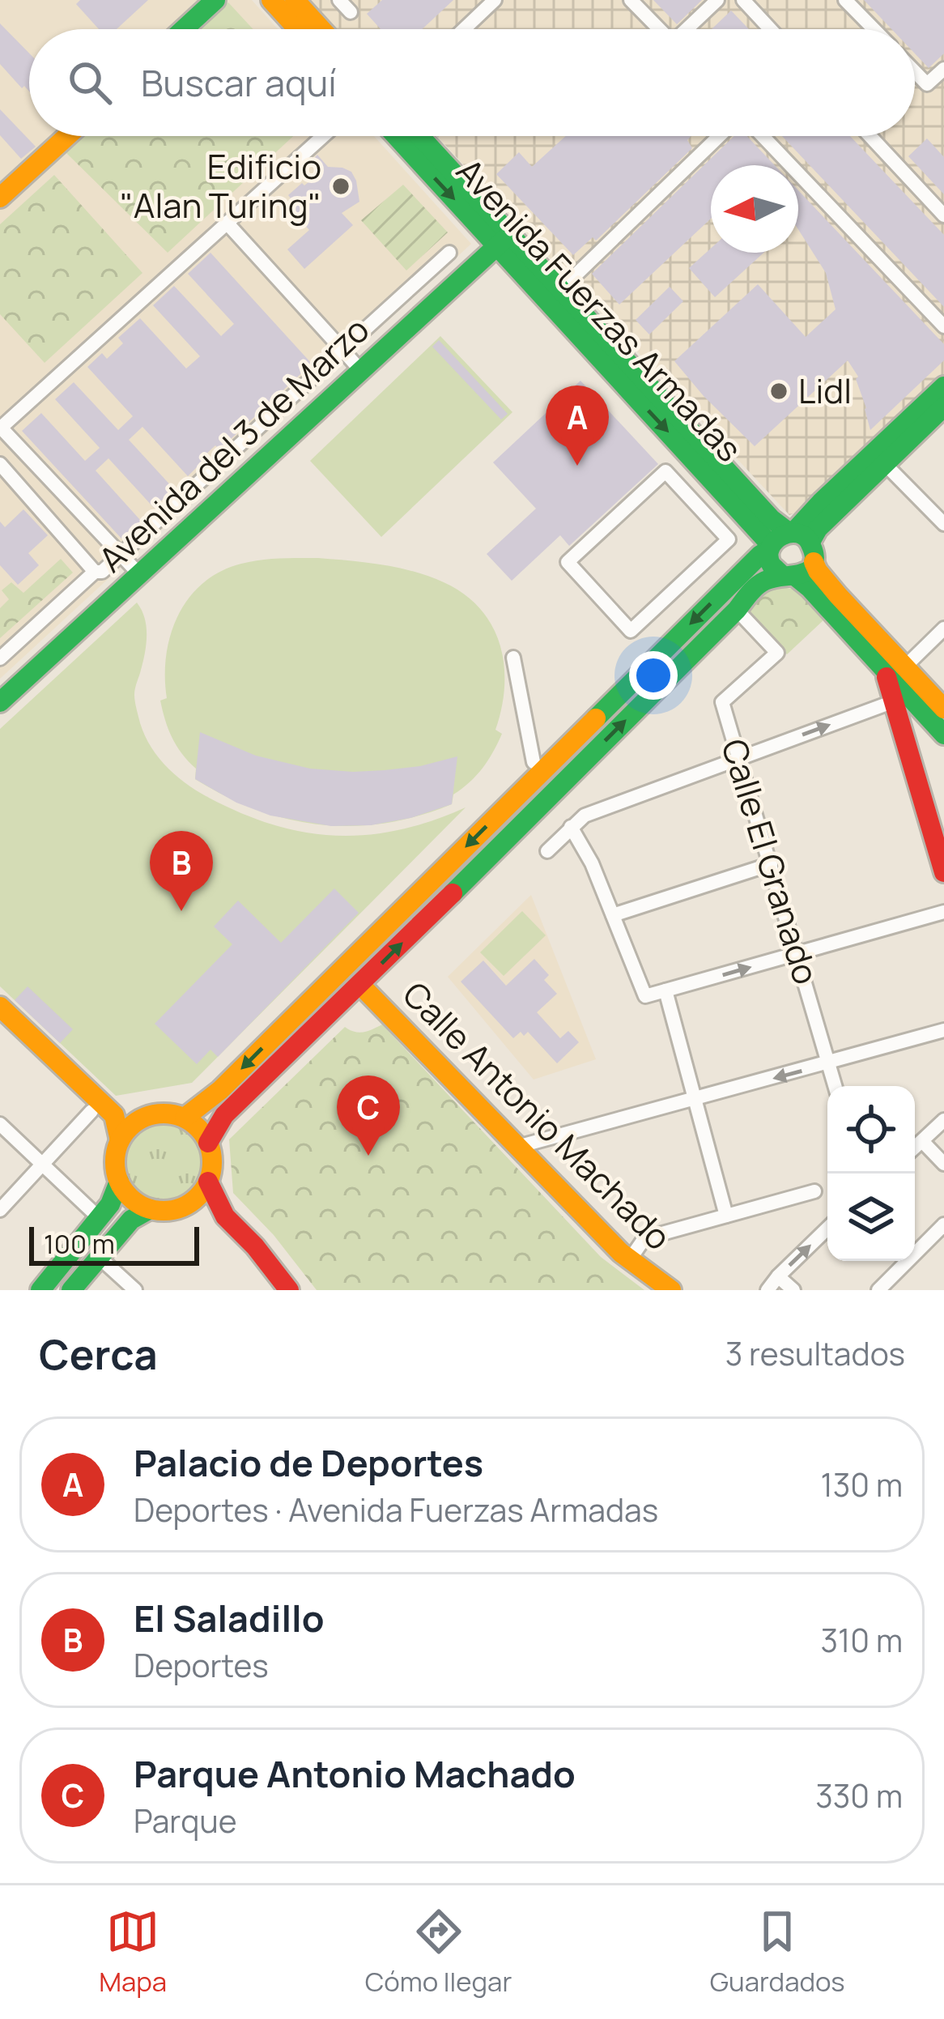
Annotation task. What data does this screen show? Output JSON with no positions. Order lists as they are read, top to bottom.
{
  "streets": {
    "street": [
      "Avenida Fuerzas Armadas",
      "Avenida del 3 de Marzo",
      "Calle El Granado",
      "Calle Antonio Machado"
    ]
  },
  "crossings": [
    ["Avenida Fuerzas Armadas", "Avenida del 3 de Marzo"]
  ],
  "places": ["Edificio \"Alan Turing\"", "Lidl"],
  "scale_bar": "100 m",
  "north": "left",
  "page": {
    "search": "Buscar aquí",
    "pins": ["A", "B", "C"],
    "scale": "100 m",
    "heading": ["Cerca", "3 resultados"],
    "list": [
      {
        "mark": "A",
        "name": "Palacio de Deportes",
        "note": "Deportes · Avenida Fuerzas Armadas",
        "value": "130 m"
      },
      {
        "mark": "B",
        "name": "El Saladillo",
        "note": "Deportes",
        "value": "310 m"
      },
      {
        "mark": "C",
        "name": "Parque Antonio Machado",
        "note": "Parque",
        "value": "330 m"
      }
    ],
    "nav": ["Mapa", "Cómo llegar", "Guardados"]
  }
}
